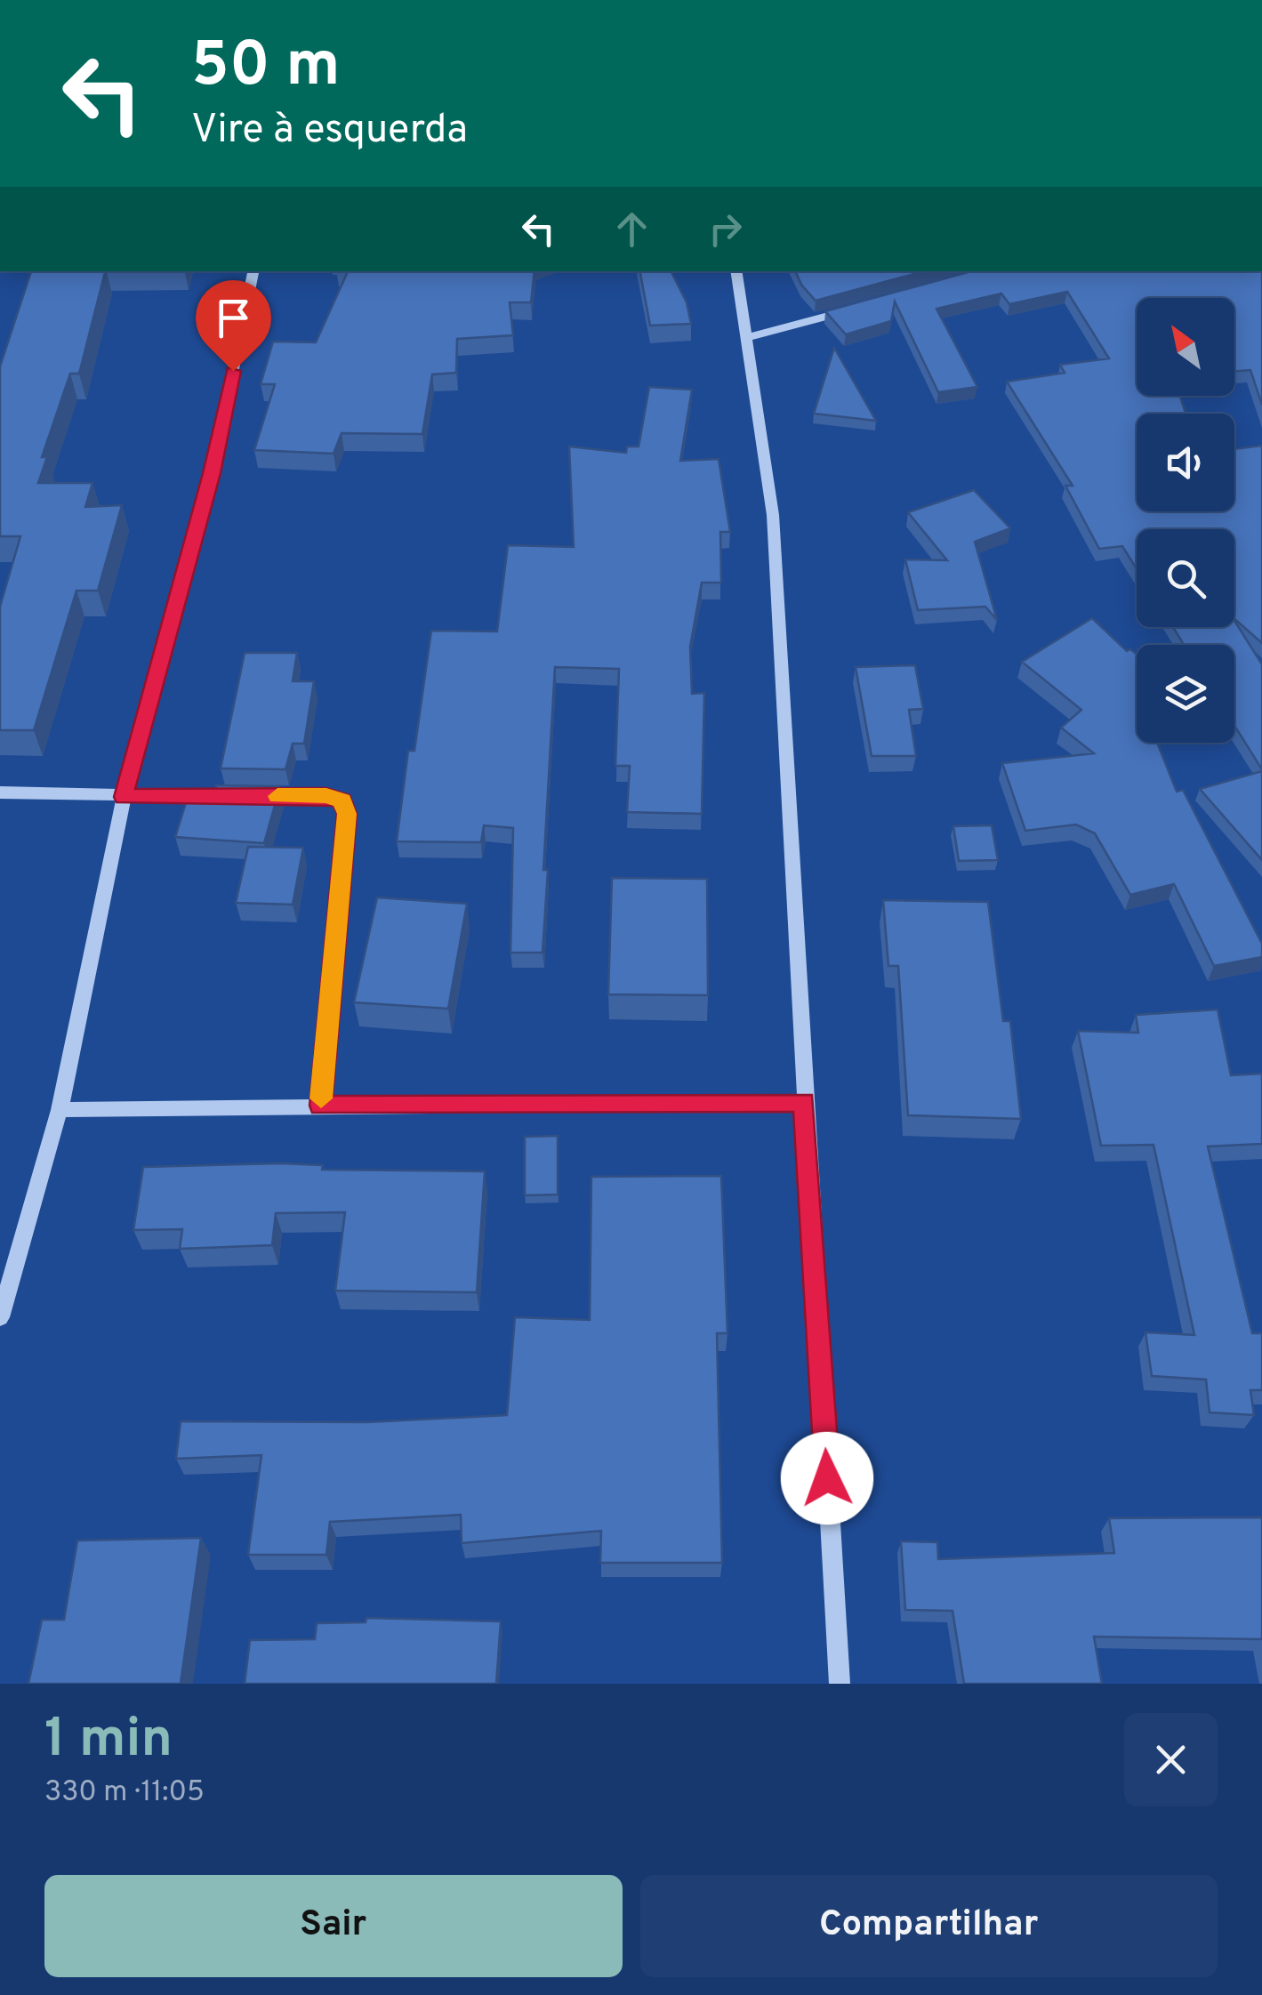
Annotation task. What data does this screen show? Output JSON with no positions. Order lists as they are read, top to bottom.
{
  "north": "top left",
  "page": {
    "turn": ["50 m", "Vire à esquerda"],
    "heading": ["1 min", "330 m · 11:05"],
    "buttons": ["Sair", "Compartilhar"]
  }
}
